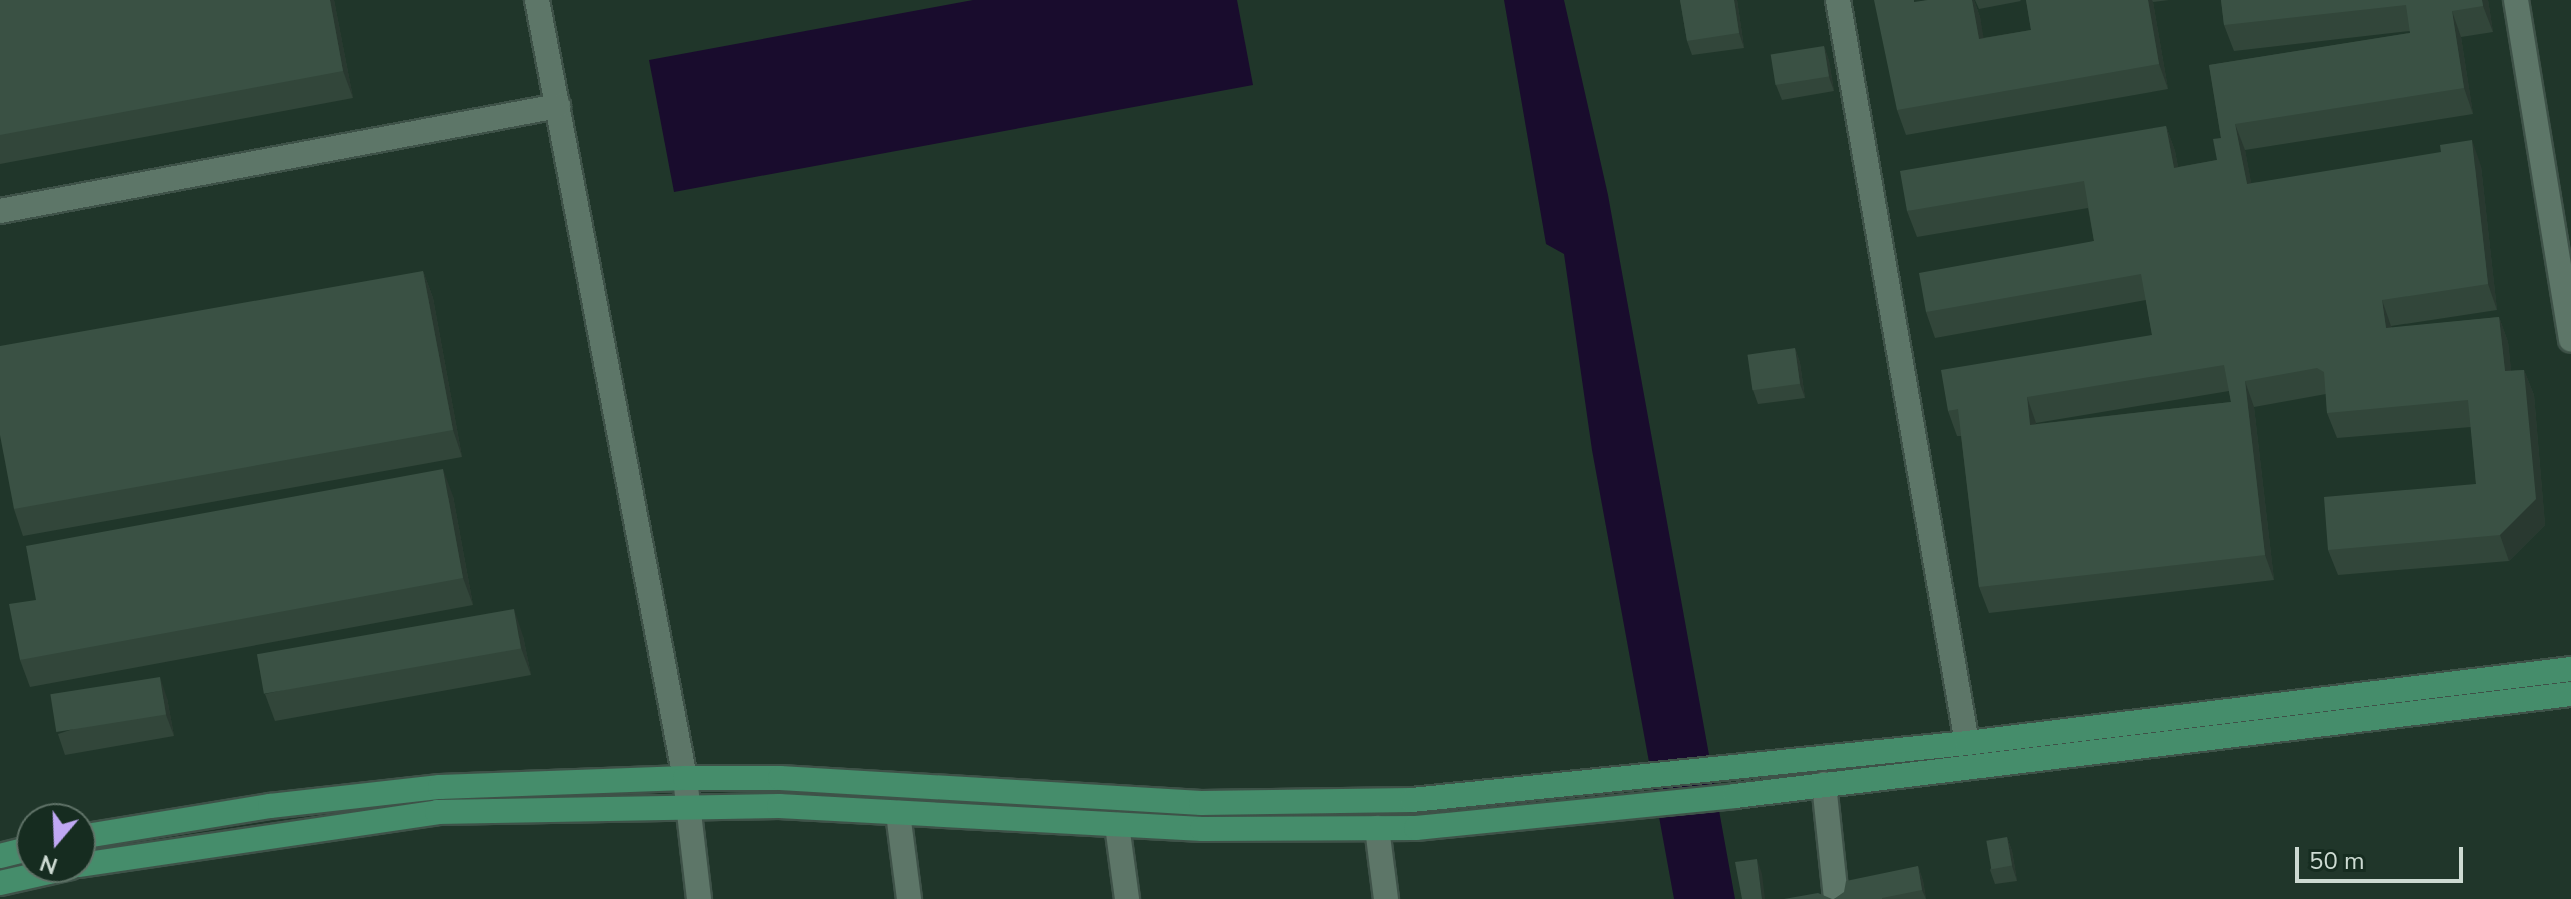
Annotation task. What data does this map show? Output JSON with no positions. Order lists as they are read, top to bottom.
{
  "scale_bar": "50 m",
  "north": "bottom"
}
